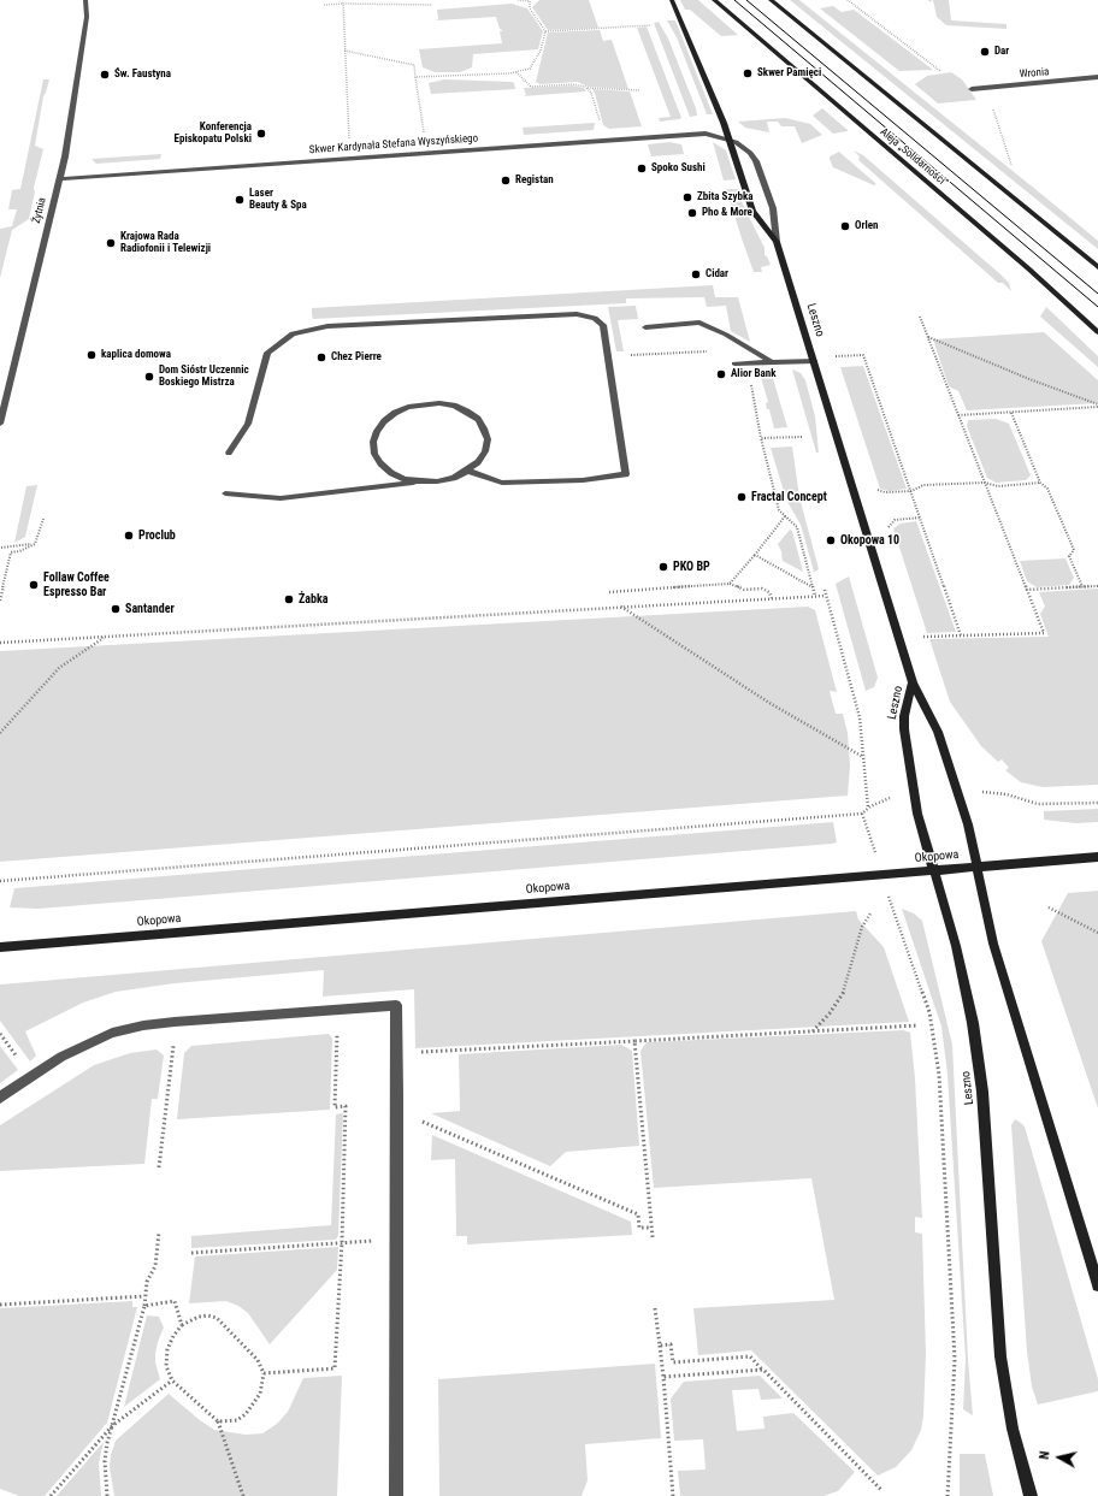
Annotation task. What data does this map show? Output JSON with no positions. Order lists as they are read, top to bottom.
{
  "streets": {
    "main road": ["Aleja „Solidarności”", "Leszno", "Okopowa"],
    "street": ["Wronia", "Skwer Kardynała Stefana Wyszyńskiego", "Żytnia"]
  },
  "crossings": [
    ["Skwer Kardynała Stefana Wyszyńskiego", "Żytnia"],
    ["Skwer Kardynała Stefana Wyszyńskiego", "Leszno"],
    ["Leszno", "Okopowa"]
  ],
  "places": [
    "Dar",
    "Skwer Pamięci",
    "Św. Faustyna",
    "Konferencja Episkopatu Polski",
    "Spoko Sushi",
    "Registan",
    "Zbita Szybka",
    "Laser Beauty & Spa",
    "Pho & More",
    "Orlen",
    "Krajowa Rada Radiofonii i Telewizji",
    "Cidar",
    "kaplica domowa",
    "Chez Pierre",
    "Alior Bank",
    "Dom Sióstr Uczennic Boskiego Mistrza",
    "Fractal Concept",
    "Proclub",
    "Okopowa 10",
    "PKO BP",
    "Follaw Coffee Espresso Bar",
    "Żabka",
    "Santander"
  ],
  "north": "left"
}
